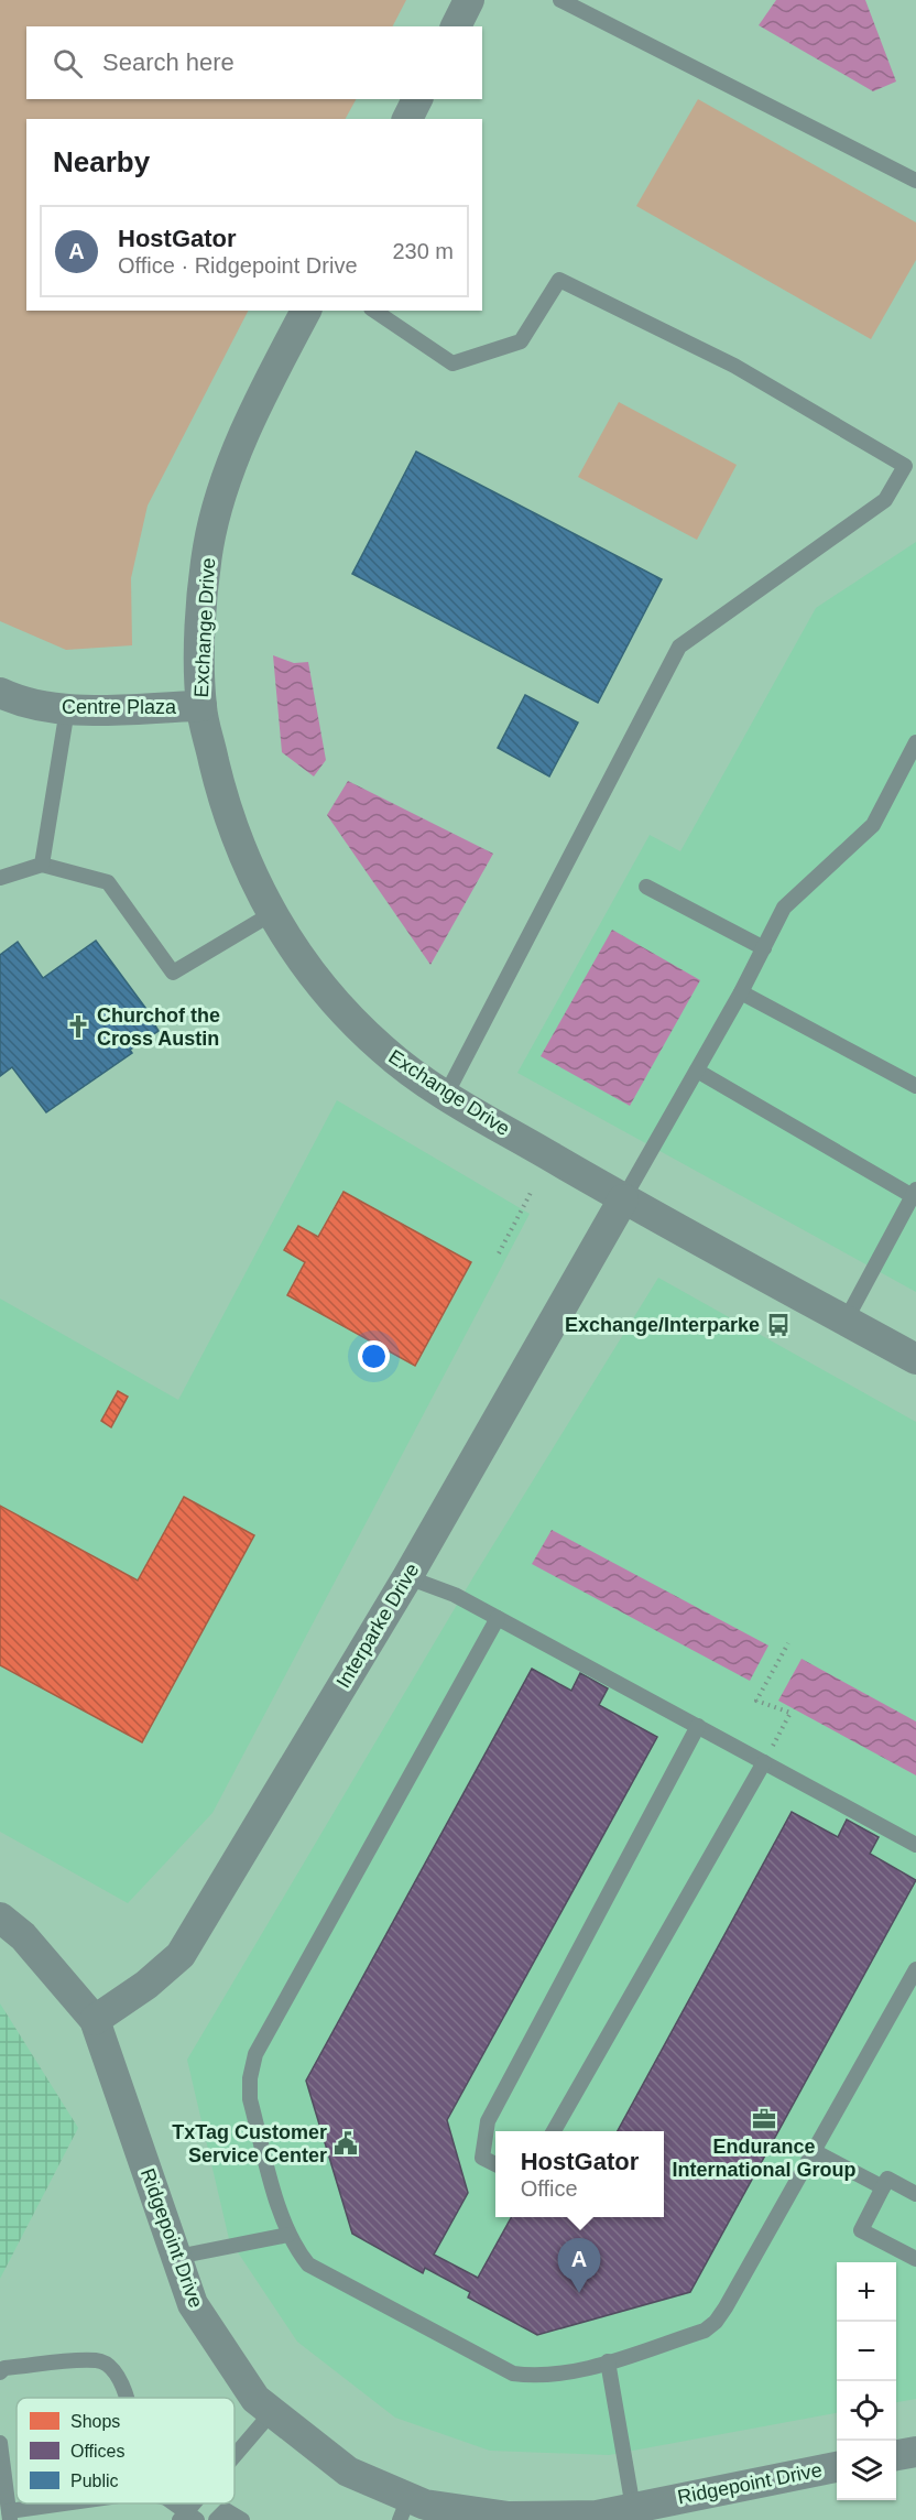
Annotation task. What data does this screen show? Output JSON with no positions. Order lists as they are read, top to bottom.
{
  "streets": {
    "street": [
      "Exchange Drive",
      "Centre Plaza",
      "Interparke Drive",
      "Ridgepoint Drive"
    ]
  },
  "crossings": [
    ["Exchange Drive", "Centre Plaza"],
    ["Exchange Drive", "Interparke Drive"],
    ["Interparke Drive", "Ridgepoint Drive"]
  ],
  "places": {
    "church": ["Churchof the Cross Austin"],
    "bus stop": ["Exchange/Interparke"],
    "office": ["Endurance International Group"],
    "public building": ["TxTag Customer Service Center"]
  },
  "legend": ["Shops", "Offices", "Public"],
  "page": {
    "search": "Search here",
    "heading": "Nearby",
    "list": [
      {
        "mark": "A",
        "name": "HostGator",
        "note": "Office · Ridgepoint Drive",
        "value": "230 m"
      }
    ],
    "popup": ["HostGator", "Office"],
    "pins": "A",
    "map_buttons": ["+", "−"]
  }
}
